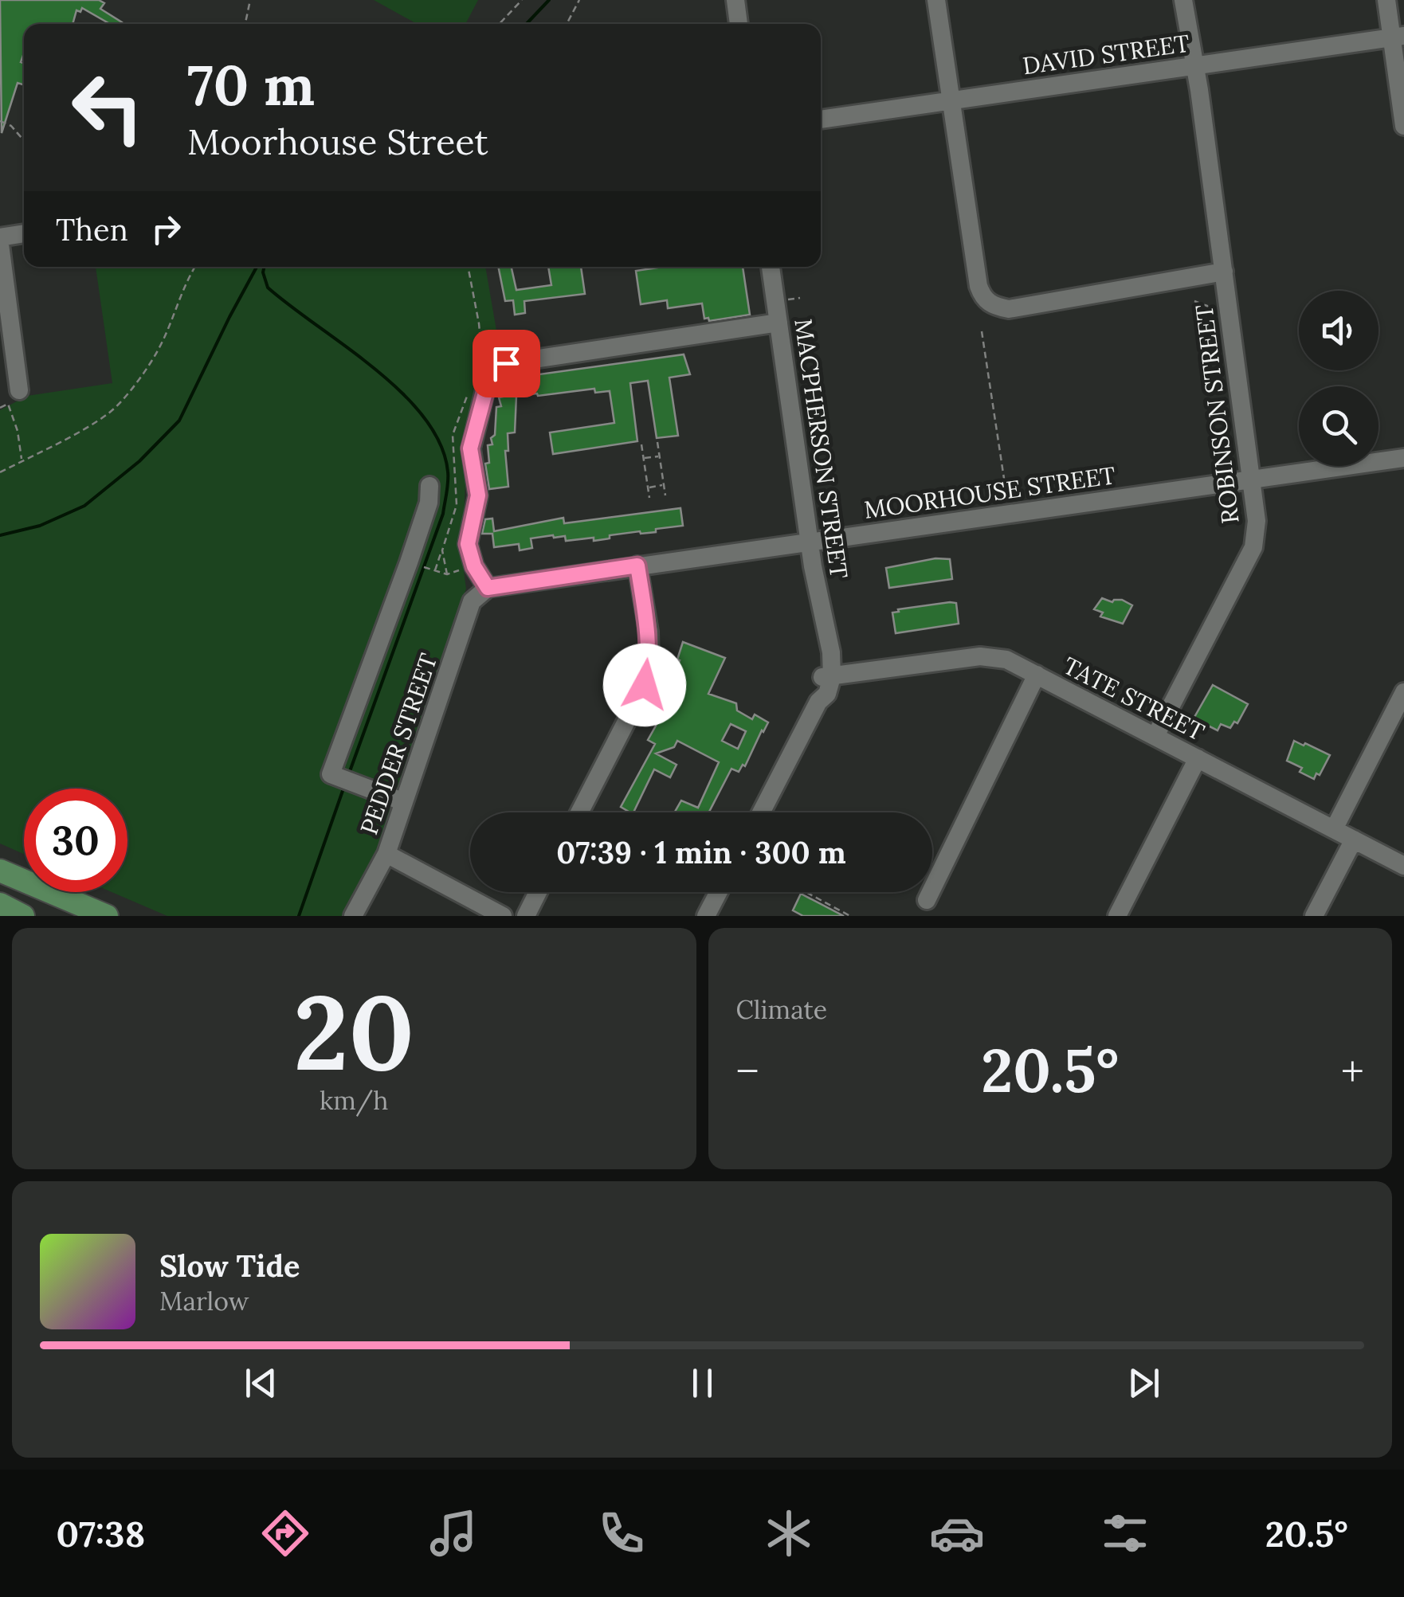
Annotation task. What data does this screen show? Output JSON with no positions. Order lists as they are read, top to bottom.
{
  "streets": {
    "street": [
      "DAVID STREET",
      "ROBINSON STREET",
      "MACPHERSON STREET",
      "MOORHOUSE STREET",
      "TATE STREET",
      "PEDDER STREET"
    ]
  },
  "crossings": [
    ["DAVID STREET", "ROBINSON STREET"],
    ["ROBINSON STREET", "MOORHOUSE STREET"],
    ["ROBINSON STREET", "TATE STREET"],
    ["MACPHERSON STREET", "MOORHOUSE STREET"],
    ["MACPHERSON STREET", "TATE STREET"],
    ["MOORHOUSE STREET", "PEDDER STREET"]
  ],
  "page": {
    "turn": ["70 m", "Moorhouse Street"],
    "then": "Then",
    "limit": "30",
    "trip": "07:39 · 1 min · 300 m",
    "tile": [
      ["20", "km/h"],
      "Climate"
    ],
    "heat": ["−", "20.5°", "+"],
    "song": ["Slow Tide", "Marlow"],
    "tabs": ["07:38", "20.5°"]
  }
}
